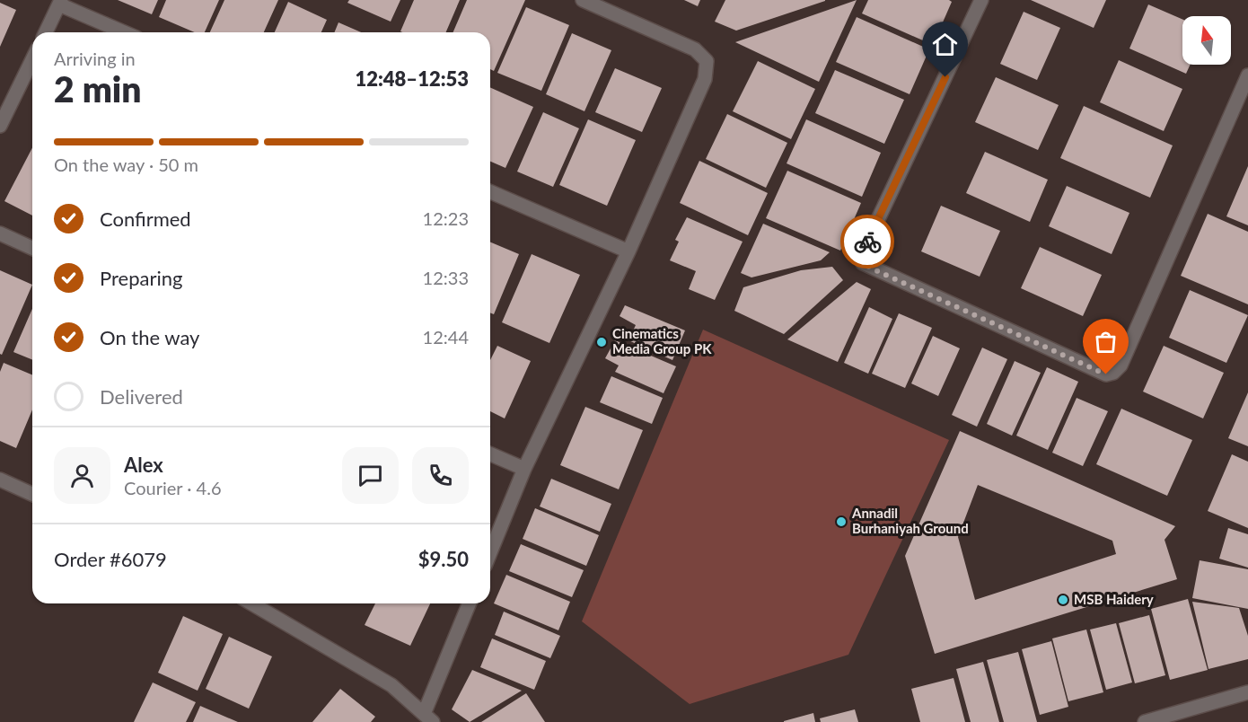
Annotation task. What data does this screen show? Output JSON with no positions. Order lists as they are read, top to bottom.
{
  "places": ["Cinematics Media Group PK", "Annadil Burhaniyah Ground", "MSB Haidery"],
  "north": "top",
  "page": {
    "heading": ["2 min", "Arriving in", "12:48–12:53"],
    "panel": [
      "Alex",
      "Courier · 4.6",
      "Order #6079",
      "$9.50"
    ],
    "bar": "On the way · 50 m",
    "list": [
      ["Confirmed", "12:23"],
      ["Preparing", "12:33"],
      ["On the way", "12:44"],
      "Delivered"
    ]
  }
}
